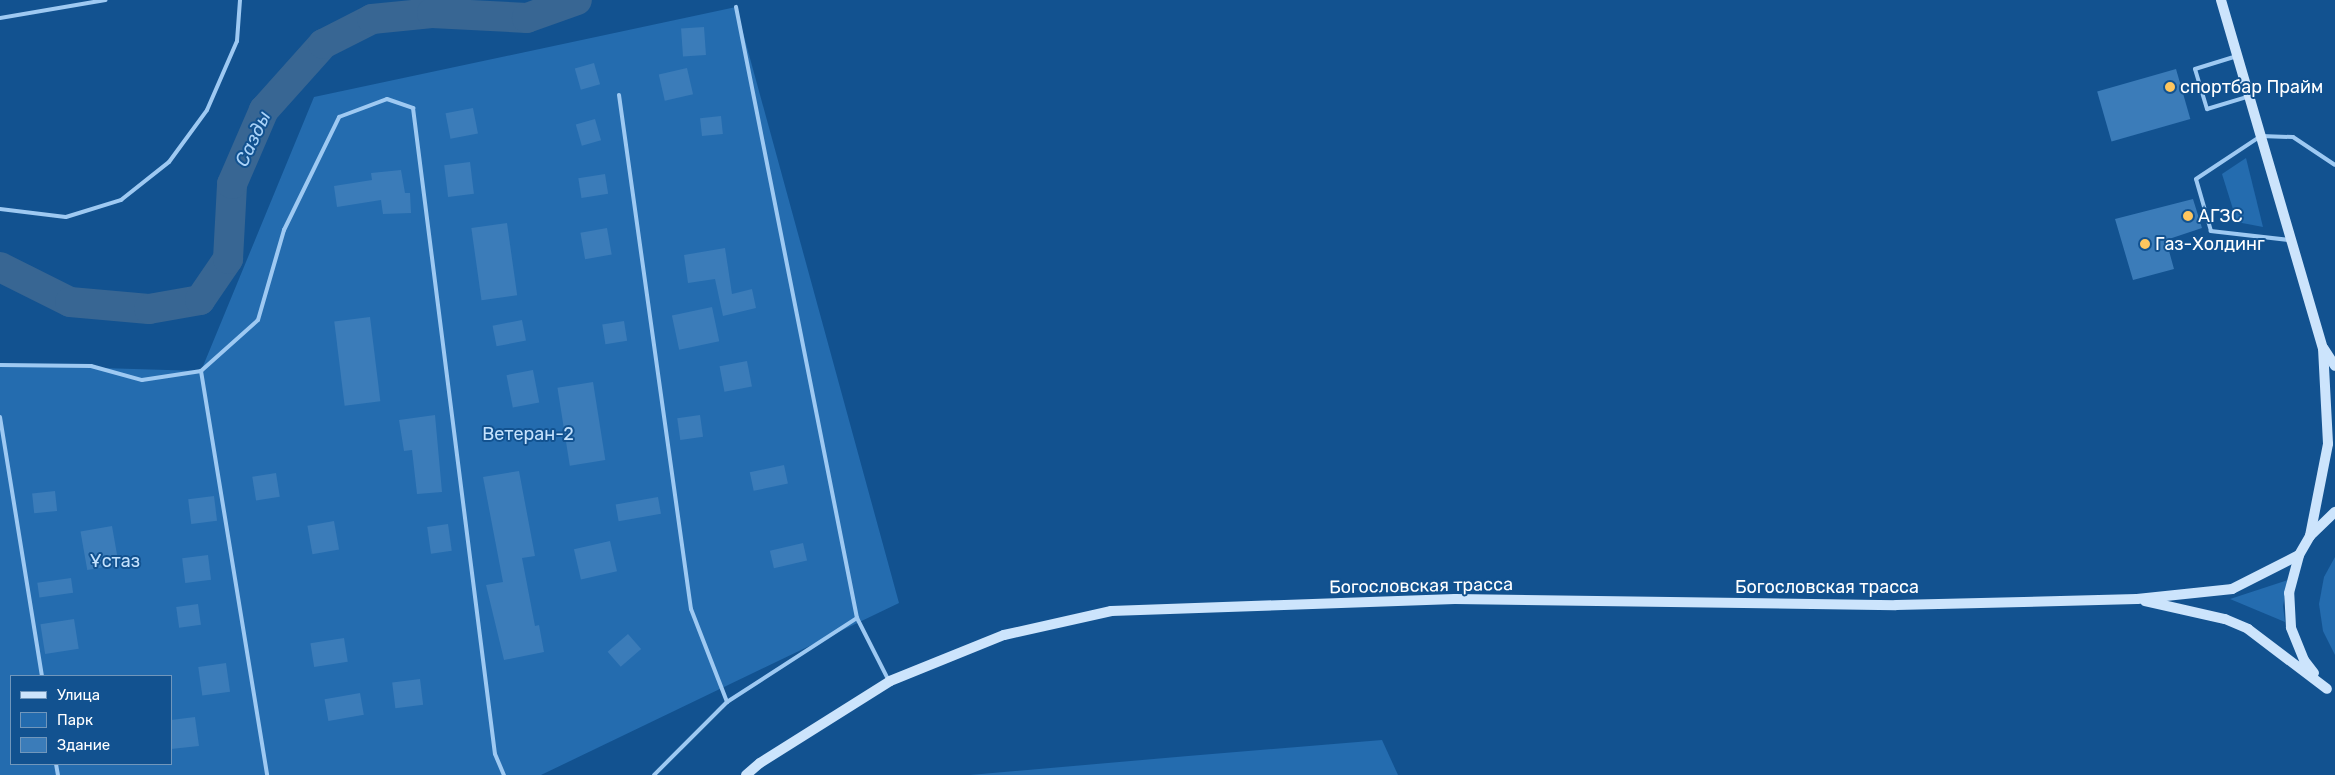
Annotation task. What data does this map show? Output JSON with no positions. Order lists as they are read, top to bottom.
{
  "streets": {
    "main road": ["Богословская трасса"]
  },
  "water": ["Сазды"],
  "parks": ["Ветеран-2", "Ұстаз"],
  "places": ["спортбар Прайм", "АГЗС", "Газ-Холдинг"],
  "legend": ["Улица", "Парк", "Здание"]
}
